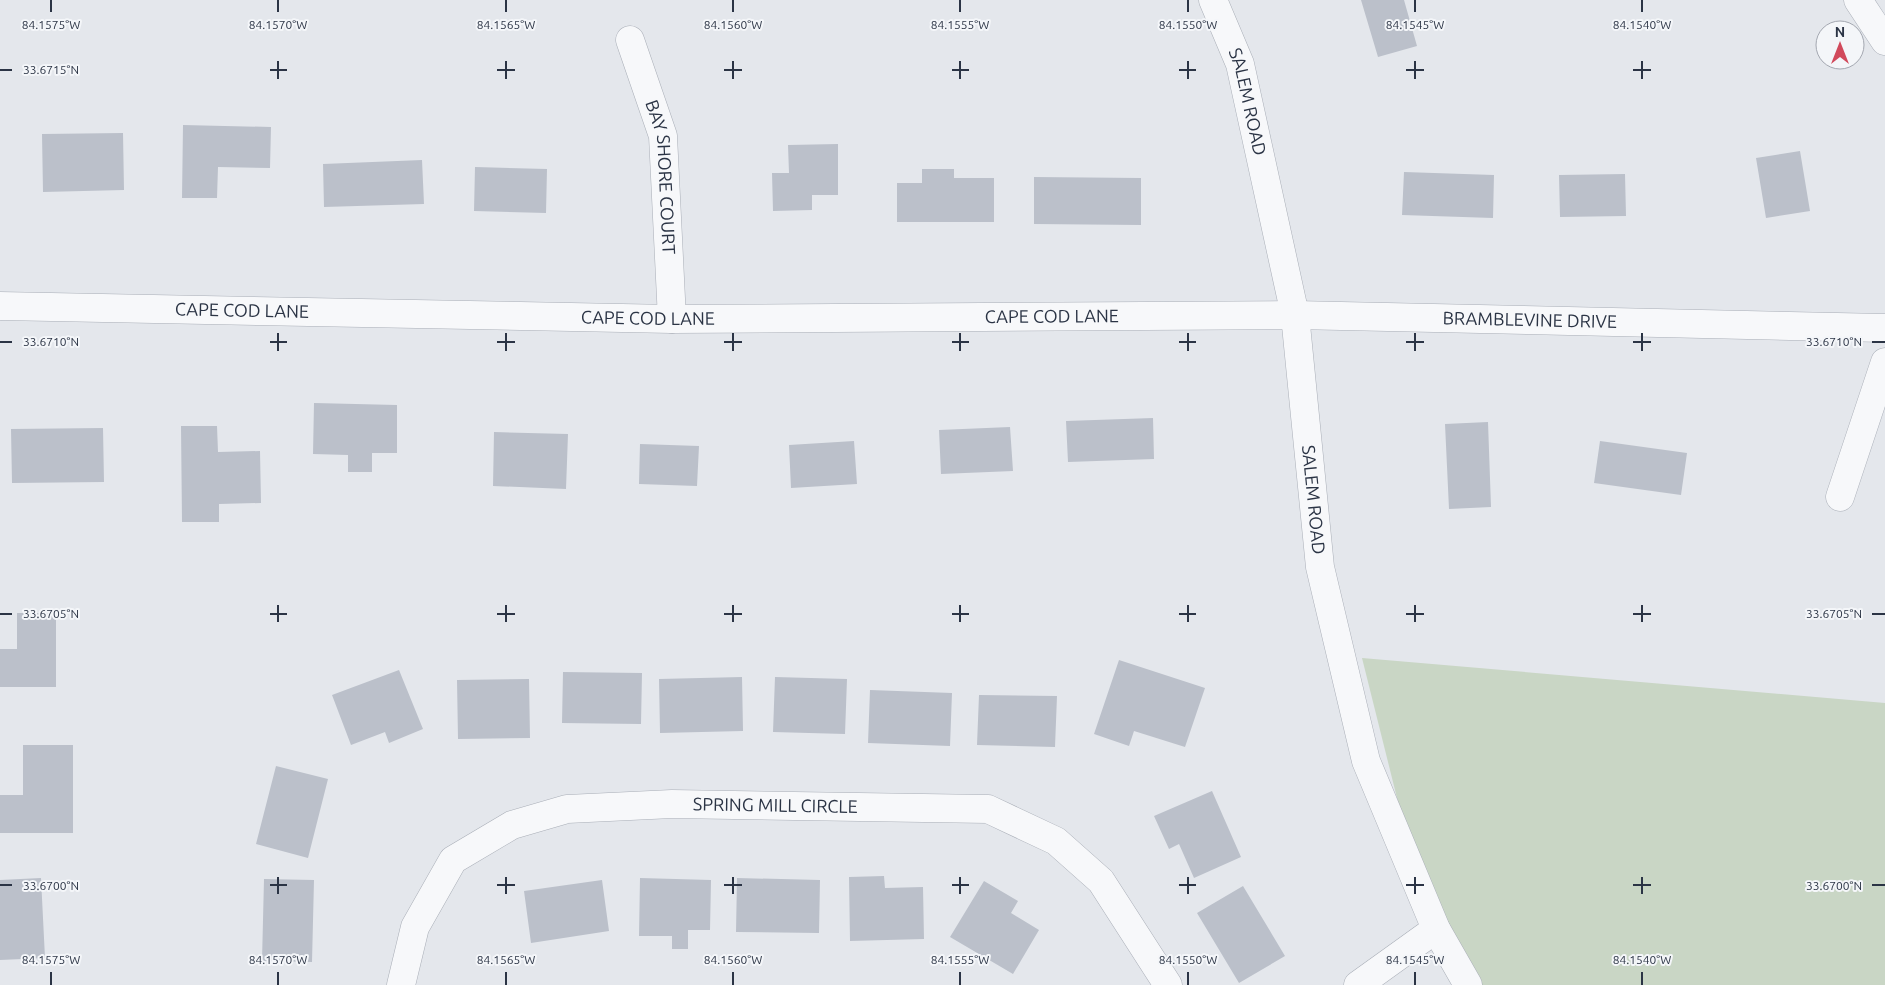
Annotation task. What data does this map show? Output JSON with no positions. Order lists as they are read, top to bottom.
{
  "streets": {
    "street": [
      "SALEM ROAD",
      "BAY SHORE COURT",
      "CAPE COD LANE",
      "BRAMBLEVINE DRIVE",
      "SPRING MILL CIRCLE"
    ]
  },
  "crossings": [
    ["SALEM ROAD", "CAPE COD LANE"],
    ["SALEM ROAD", "BRAMBLEVINE DRIVE"],
    ["BAY SHORE COURT", "CAPE COD LANE"],
    ["CAPE COD LANE", "BRAMBLEVINE DRIVE"]
  ],
  "north": "top",
  "coordinates": [
    "84.1575°W",
    "84.1570°W",
    "84.1565°W",
    "84.1560°W",
    "84.1555°W",
    "84.1550°W",
    "84.1545°W",
    "84.1540°W",
    "33.6715°N",
    "33.6710°N",
    "33.6705°N",
    "33.6700°N"
  ]
}
